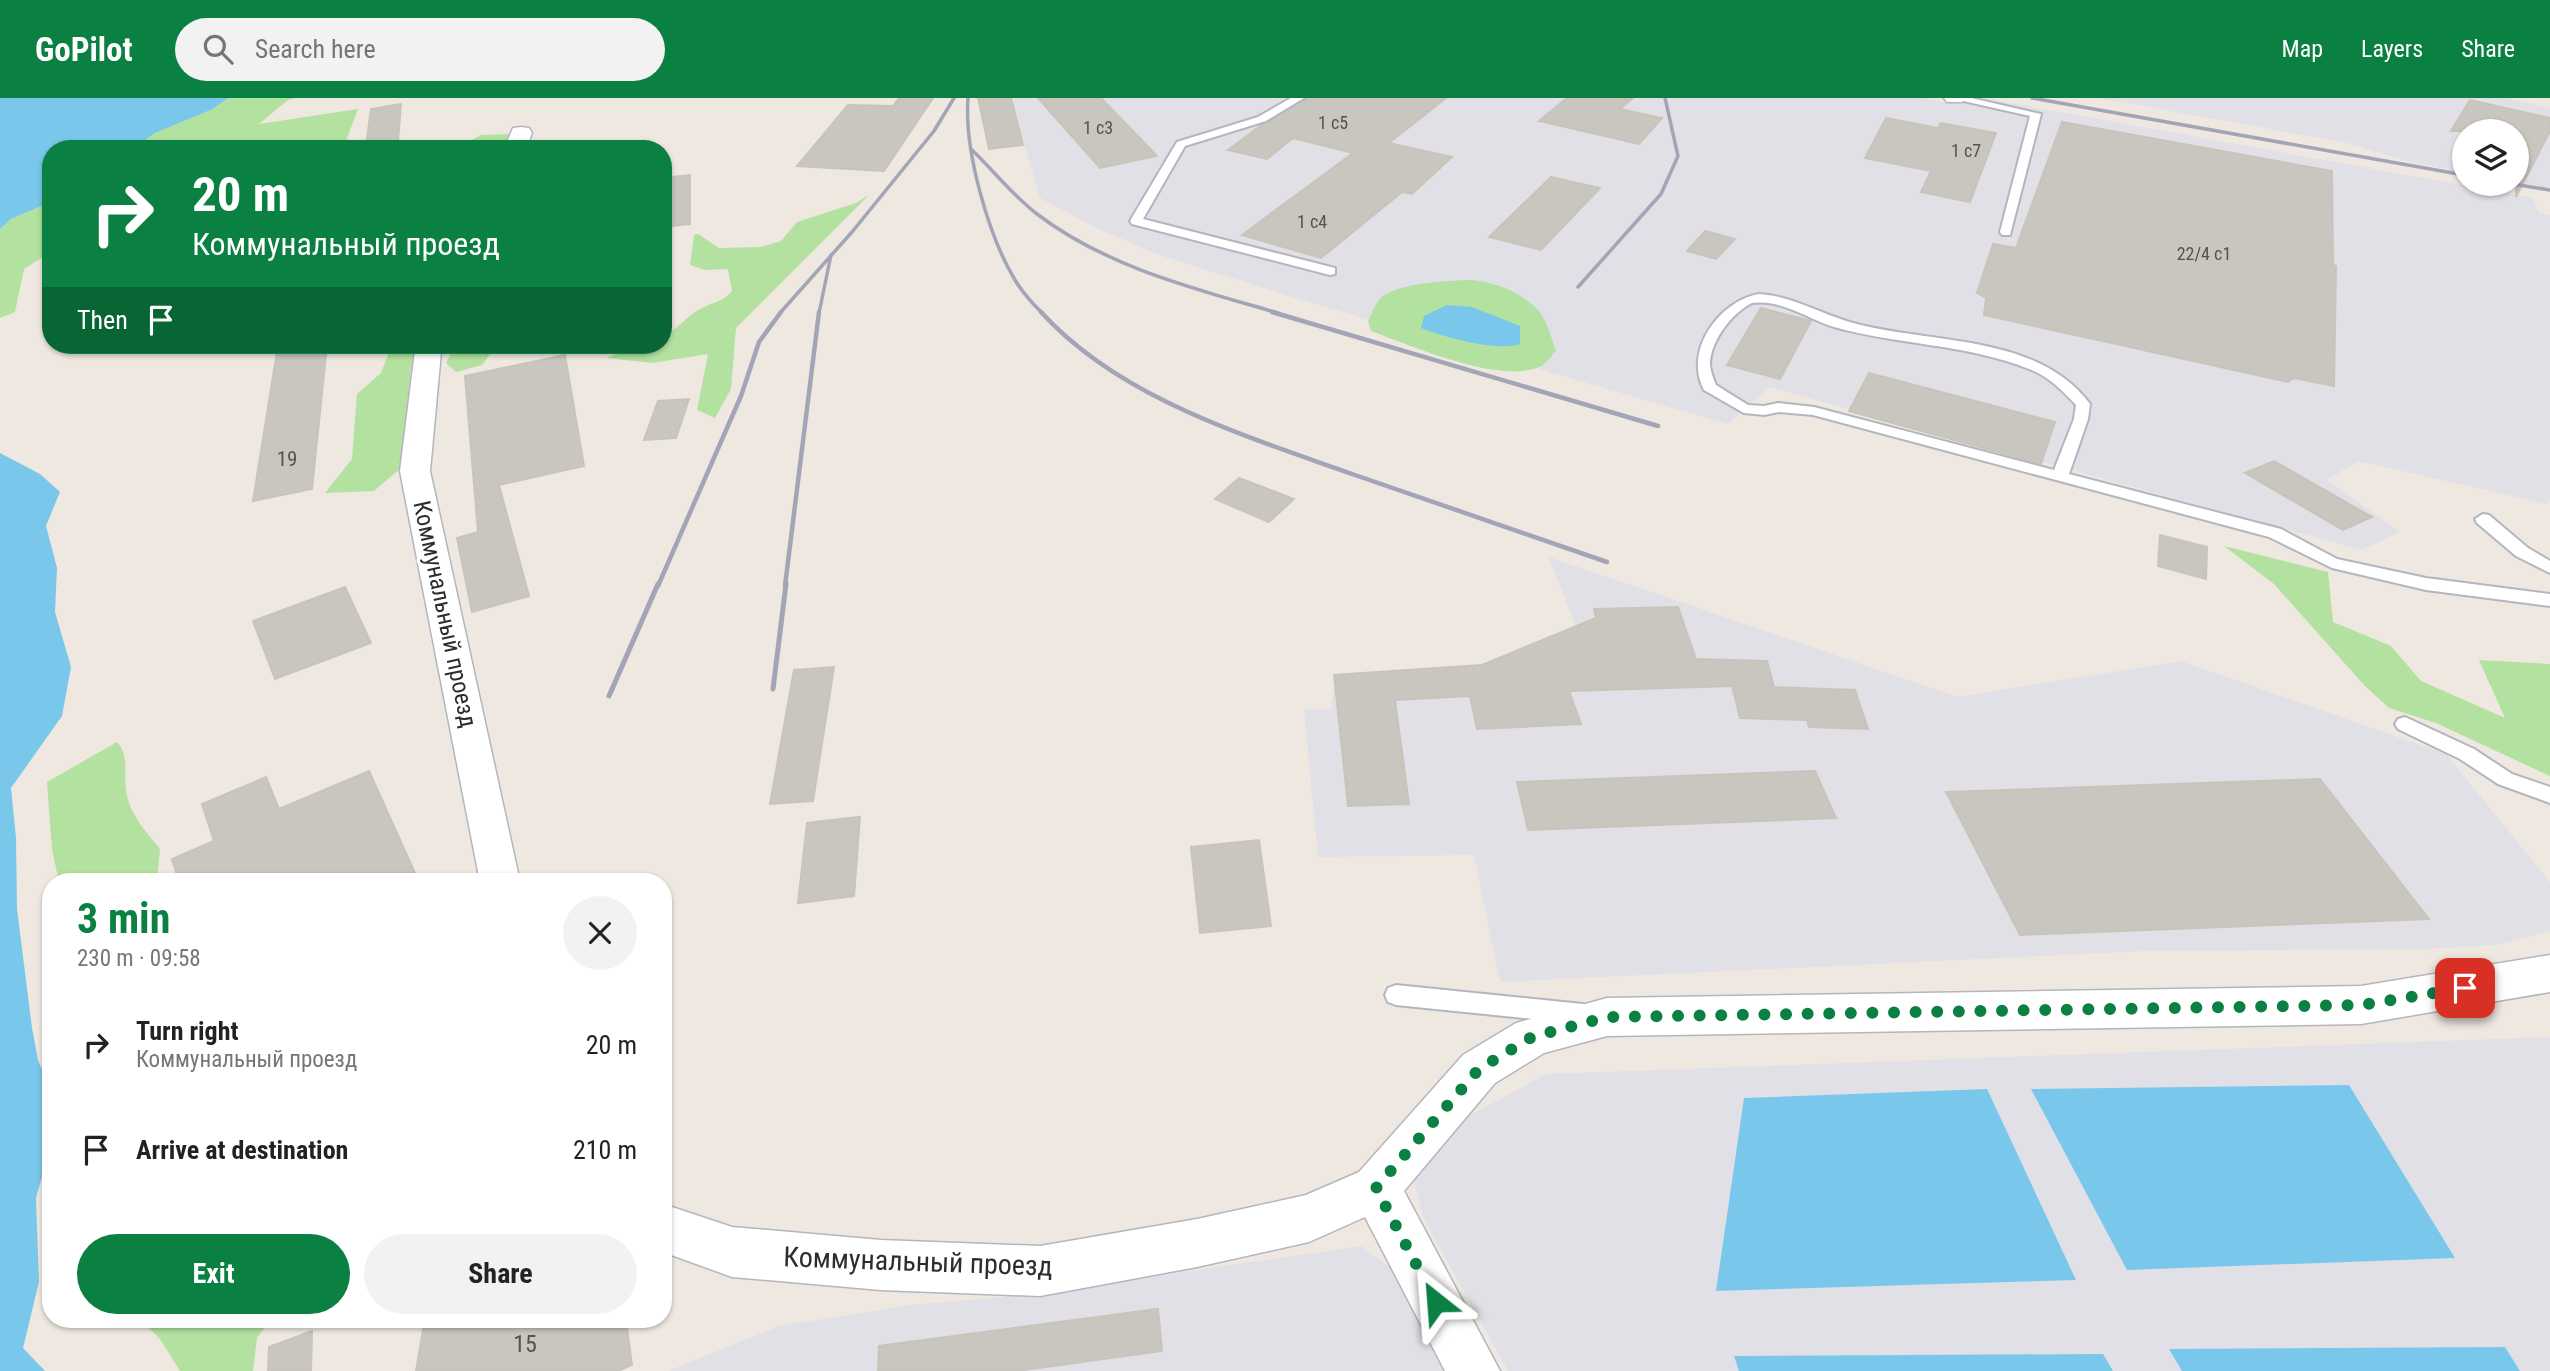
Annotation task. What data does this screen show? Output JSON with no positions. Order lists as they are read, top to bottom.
{
  "streets": {
    "street": ["Коммунальный проезд"]
  },
  "house_numbers": [
    "1 с5",
    "1 с3",
    "1 с7",
    "1 с4",
    "22/4 с1",
    "19",
    "15"
  ],
  "page": {
    "header": "GoPilot",
    "search": "Search here",
    "nav": ["Map", "Layers", "Share"],
    "turn": ["20 m", "Коммунальный проезд"],
    "then": "Then",
    "heading": ["3 min", "230 m · 09:58"],
    "list": [
      {
        "name": "Turn right",
        "note": "Коммунальный проезд",
        "value": "20 m"
      },
      {
        "name": "Arrive at destination",
        "value": "210 m"
      }
    ],
    "buttons": ["Exit", "Share"]
  }
}
